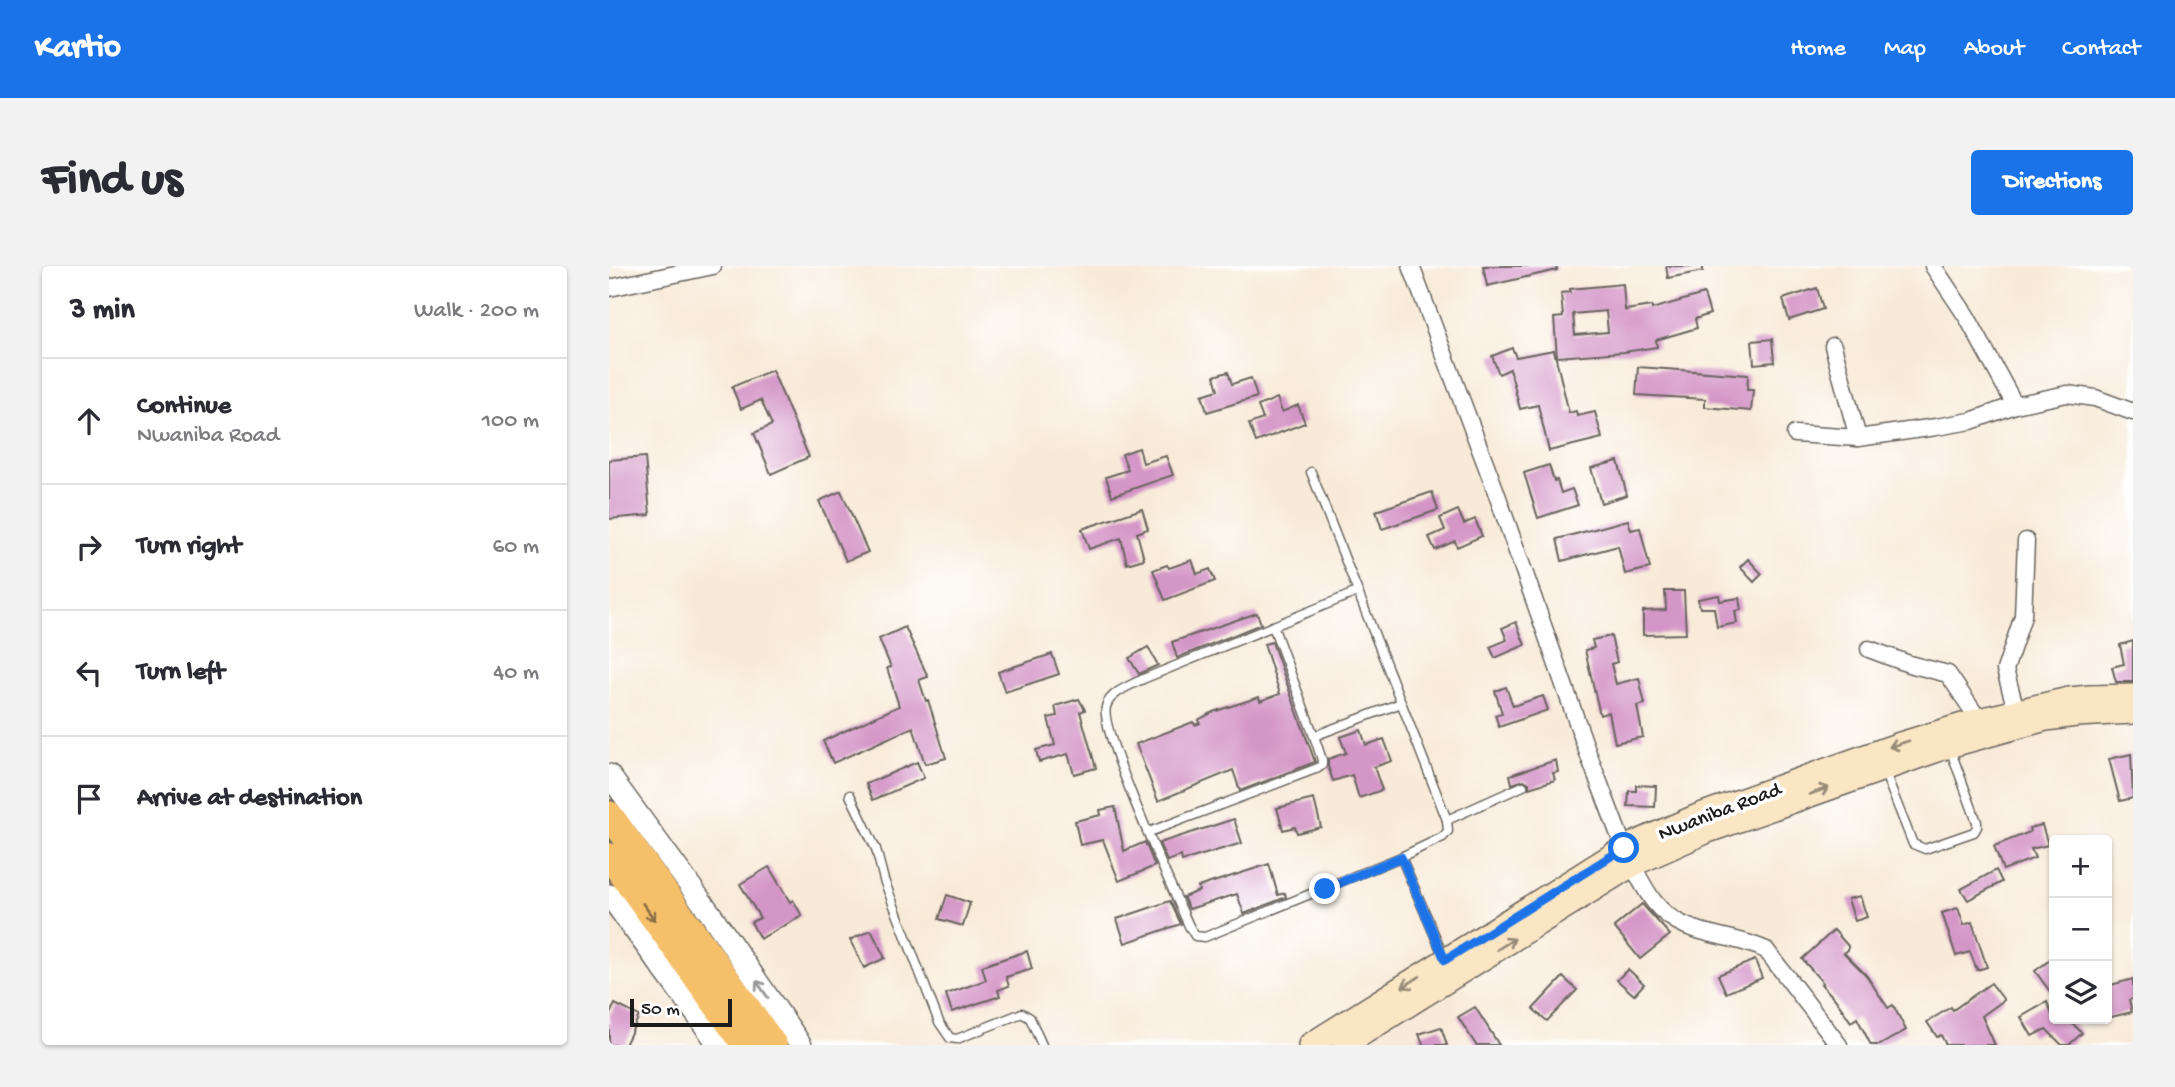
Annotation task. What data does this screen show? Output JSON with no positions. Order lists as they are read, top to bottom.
{
  "streets": {
    "main road": ["Nwaniba Road"]
  },
  "scale_bar": "50 m",
  "page": {
    "header": "Kartio",
    "nav": [
      "Home",
      "Map",
      "About",
      "Contact"
    ],
    "buttons": "Directions",
    "title": "Find us",
    "heading": ["3 min", "Walk · 200 m"],
    "list": [
      ["Continue", "Nwaniba Road", "100 m"],
      ["Turn right", "60 m"],
      ["Turn left", "40 m"],
      "Arrive at destination"
    ],
    "map_buttons": ["+", "−"],
    "scale": "50 m"
  }
}
